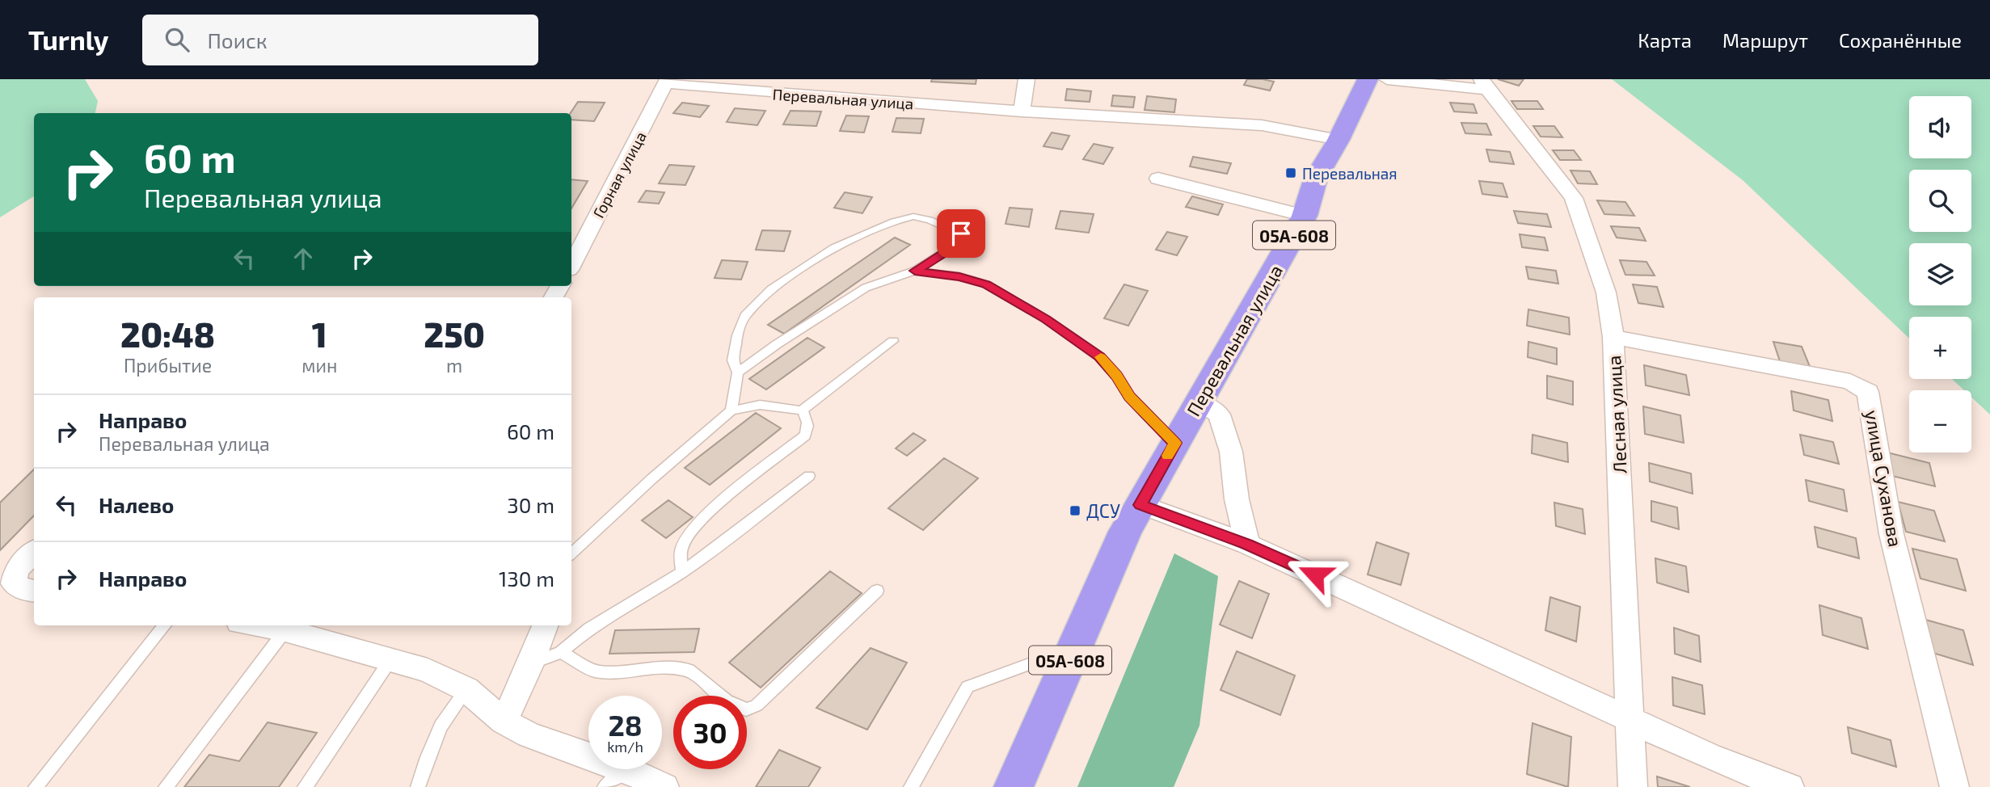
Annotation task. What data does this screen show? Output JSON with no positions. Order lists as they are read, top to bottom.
{
  "streets": {
    "highway": ["Перевальная улица", "05А-608"],
    "street": ["Горная улица", "Лесная улица", "улица Суханова"]
  },
  "crossings": [
    ["Перевальная улица", "Горная улица"],
    ["Лесная улица", "улица Суханова"]
  ],
  "places": {
    "transit": ["Перевальная", "ДСУ"]
  },
  "page": {
    "header": "Turnly",
    "search": "Поиск",
    "nav": ["Карта", "Маршрут", "Сохранённые"],
    "map_buttons": ["+", "−"],
    "turn": ["60 m", "Перевальная улица"],
    "eta": [
      "20:48",
      "Прибытие",
      "1",
      "мин",
      "250",
      "m"
    ],
    "list": [
      {
        "name": "Направо",
        "note": "Перевальная улица",
        "value": "60 m"
      },
      {
        "name": "Налево",
        "value": "30 m"
      },
      {
        "name": "Направо",
        "value": "130 m"
      }
    ],
    "speed": "28 km/h",
    "limit": "30"
  }
}
